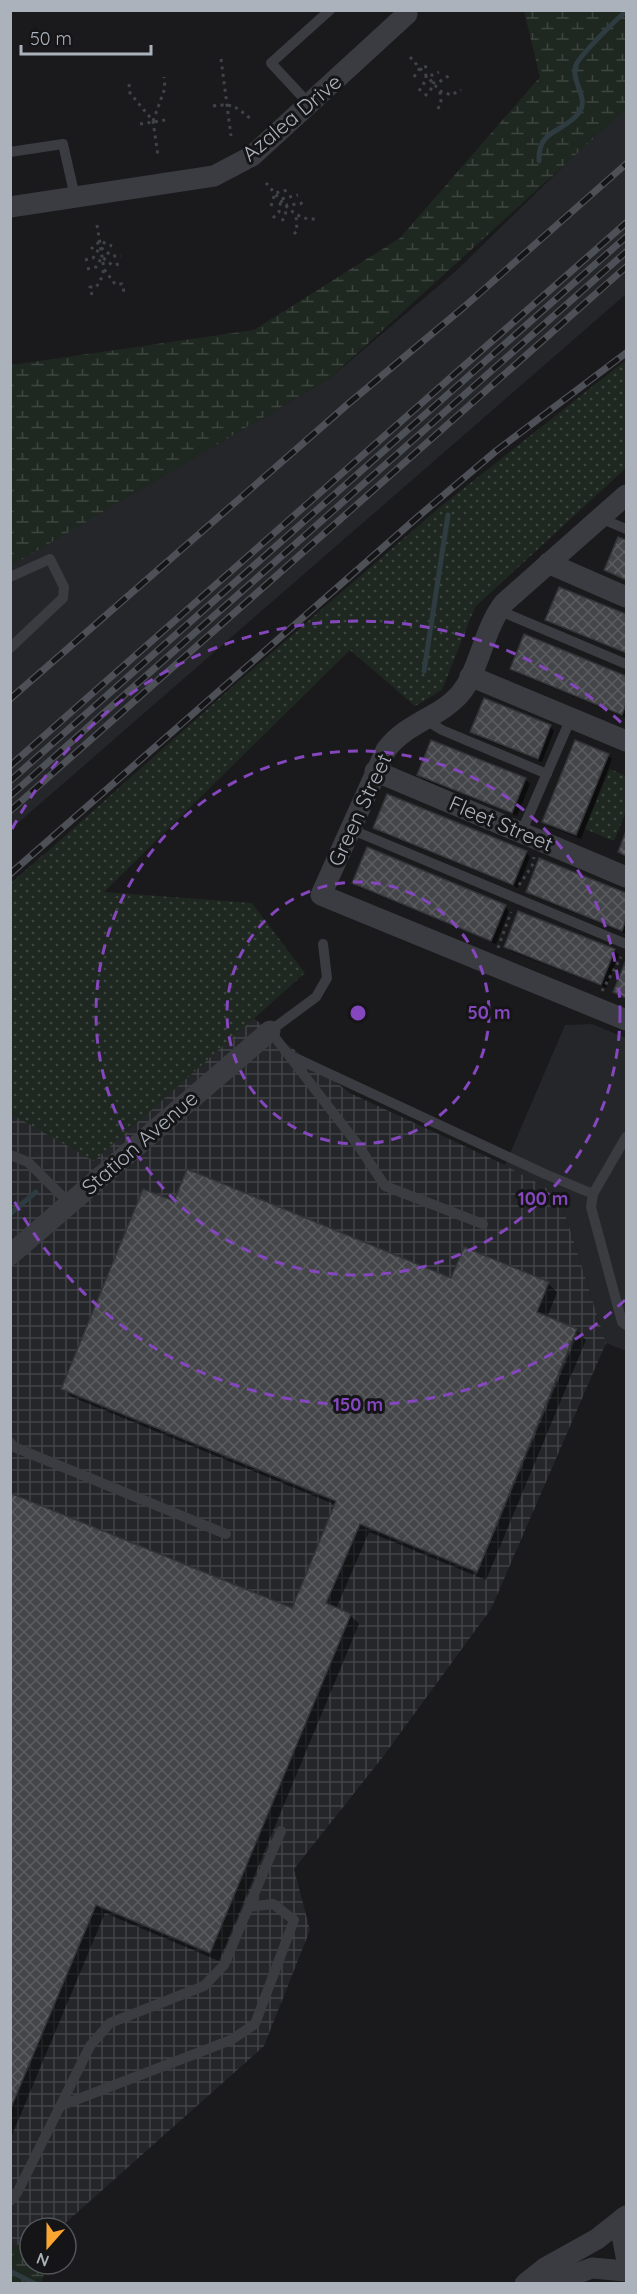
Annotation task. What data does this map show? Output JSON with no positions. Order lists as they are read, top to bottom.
{
  "streets": {
    "street": [
      "Azalea Drive",
      "Green Street",
      "Fleet Street",
      "Station Avenue"
    ]
  },
  "crossings": [
    ["Green Street", "Fleet Street"]
  ],
  "scale_bar": "50 m",
  "north": "bottom",
  "rings": ["50 m", "100 m", "150 m"]
}
